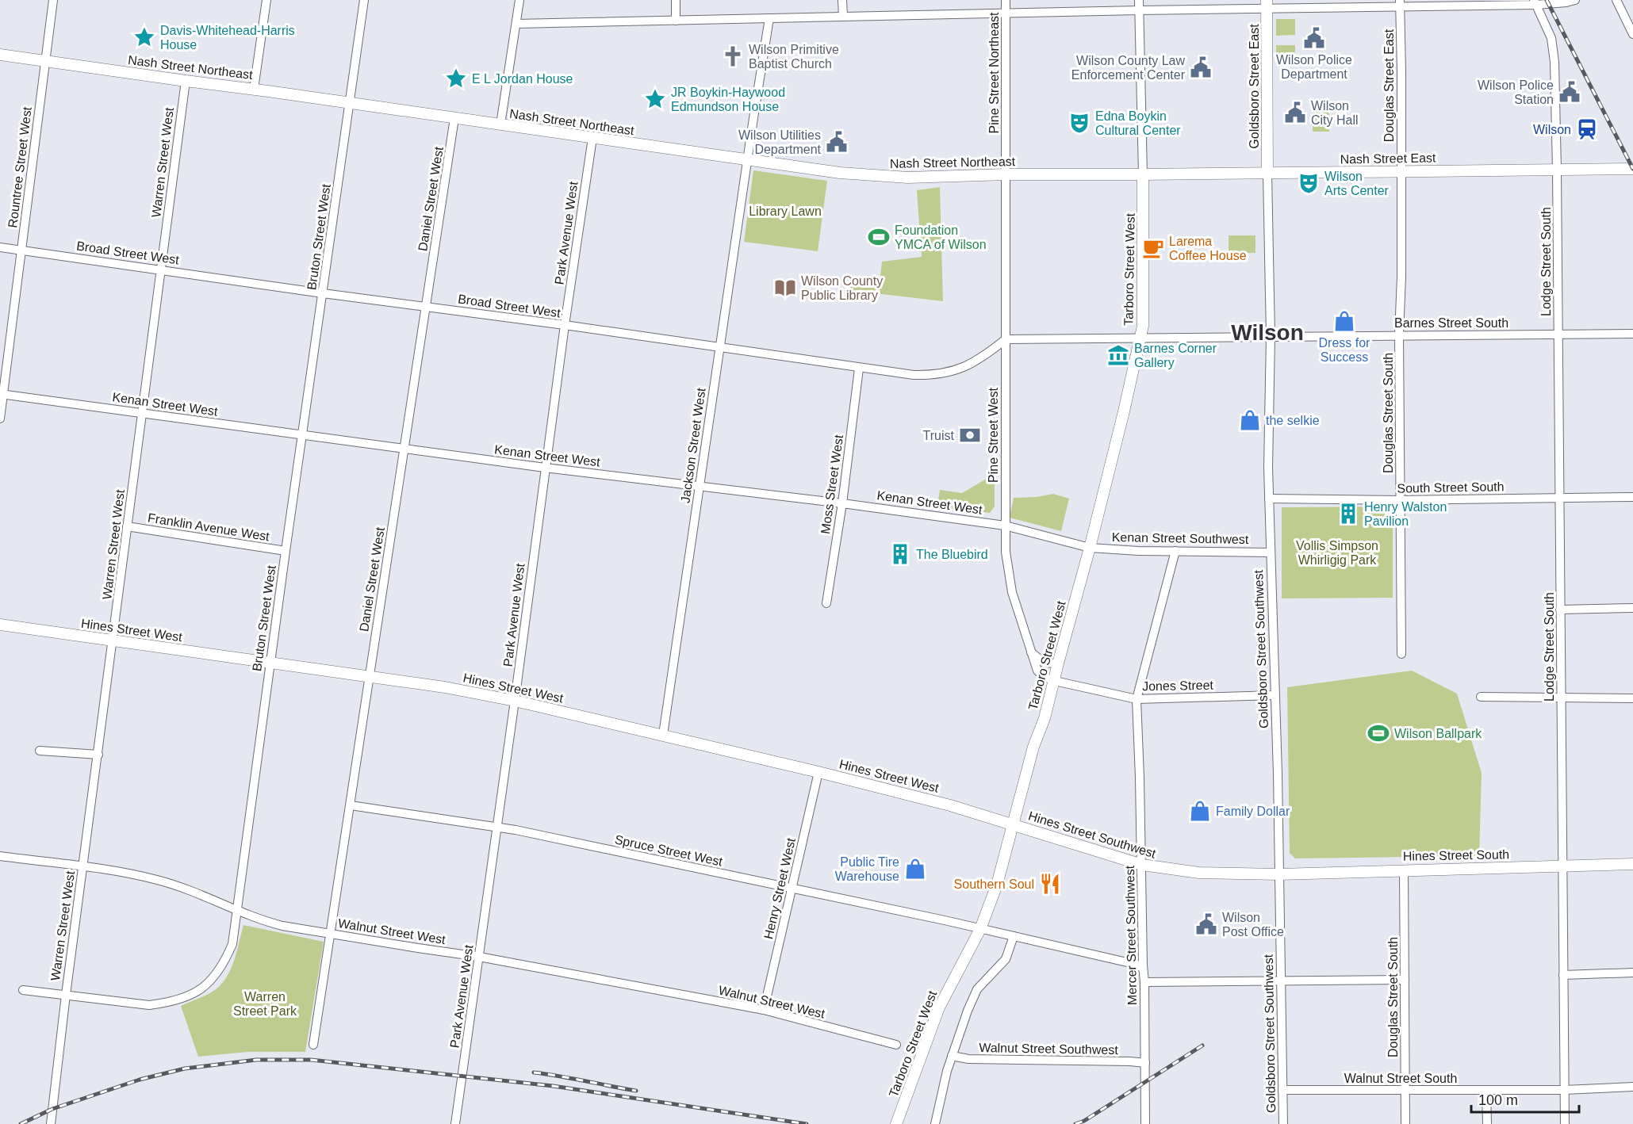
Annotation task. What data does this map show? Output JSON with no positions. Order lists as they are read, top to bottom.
{
  "streets": {
    "main road": [
      "Nash Street Northeast",
      "Goldsboro Street East",
      "Nash Street East",
      "Tarboro Street West",
      "Hines Street West",
      "Hines Street Southwest",
      "Hines Street South"
    ],
    "street": [
      "Pine Street Northeast",
      "Douglas Street East",
      "Warren Street West",
      "Rountree Street West",
      "Daniel Street West",
      "Park Avenue West",
      "Bruton Street West",
      "Broad Street West",
      "Lodge Street South",
      "Barnes Street South",
      "Kenan Street West",
      "Douglas Street South",
      "Pine Street West",
      "Jackson Street West",
      "Moss Street West",
      "South Street South",
      "Franklin Avenue West",
      "Kenan Street Southwest",
      "Goldsboro Street Southwest",
      "Jones Street",
      "Spruce Street West",
      "Henry Street West",
      "Walnut Street West",
      "Mercer Street Southwest",
      "Walnut Street Southwest",
      "Walnut Street South"
    ]
  },
  "crossings": [
    ["Nash Street Northeast", "Pine Street Northeast"],
    ["Nash Street Northeast", "Nash Street East"],
    ["Nash Street Northeast", "Warren Street West"],
    ["Nash Street Northeast", "Rountree Street West"],
    ["Nash Street Northeast", "Daniel Street West"],
    ["Nash Street Northeast", "Park Avenue West"],
    ["Nash Street Northeast", "Bruton Street West"],
    ["Nash Street Northeast", "Tarboro Street West"],
    ["Nash Street Northeast", "Pine Street West"],
    ["Nash Street Northeast", "Jackson Street West"],
    ["Pine Street Northeast", "Pine Street West"],
    ["Douglas Street East", "Nash Street East"],
    ["Douglas Street East", "Douglas Street South"],
    ["Goldsboro Street East", "Nash Street East"],
    ["Goldsboro Street East", "Goldsboro Street Southwest"],
    ["Nash Street East", "Lodge Street South"],
    ["Nash Street East", "Tarboro Street West"],
    ["Nash Street East", "Douglas Street South"],
    ["Nash Street East", "Goldsboro Street Southwest"],
    ["Warren Street West", "Bruton Street West"],
    ["Warren Street West", "Broad Street West"],
    ["Warren Street West", "Kenan Street West"],
    ["Warren Street West", "Franklin Avenue West"],
    ["Warren Street West", "Hines Street West"],
    ["Warren Street West", "Walnut Street West"],
    ["Rountree Street West", "Broad Street West"],
    ["Rountree Street West", "Kenan Street West"],
    ["Daniel Street West", "Broad Street West"],
    ["Daniel Street West", "Kenan Street West"],
    ["Daniel Street West", "Hines Street West"],
    ["Daniel Street West", "Spruce Street West"],
    ["Daniel Street West", "Walnut Street West"],
    ["Park Avenue West", "Broad Street West"],
    ["Park Avenue West", "Kenan Street West"],
    ["Park Avenue West", "Hines Street West"],
    ["Park Avenue West", "Spruce Street West"],
    ["Park Avenue West", "Walnut Street West"],
    ["Bruton Street West", "Broad Street West"],
    ["Bruton Street West", "Kenan Street West"],
    ["Bruton Street West", "Franklin Avenue West"],
    ["Bruton Street West", "Hines Street West"],
    ["Bruton Street West", "Walnut Street West"],
    ["Broad Street West", "Barnes Street South"],
    ["Broad Street West", "Pine Street West"],
    ["Broad Street West", "Jackson Street West"],
    ["Broad Street West", "Moss Street West"],
    ["Lodge Street South", "Barnes Street South"],
    ["Lodge Street South", "South Street South"],
    ["Lodge Street South", "Hines Street South"],
    ["Lodge Street South", "Walnut Street South"],
    ["Tarboro Street West", "Barnes Street South"],
    ["Tarboro Street West", "Kenan Street West"],
    ["Tarboro Street West", "Pine Street West"],
    ["Tarboro Street West", "Kenan Street Southwest"],
    ["Tarboro Street West", "Hines Street West"],
    ["Tarboro Street West", "Jones Street"],
    ["Tarboro Street West", "Hines Street Southwest"],
    ["Tarboro Street West", "Spruce Street West"],
    ["Barnes Street South", "Douglas Street South"],
    ["Barnes Street South", "Pine Street West"],
    ["Barnes Street South", "Goldsboro Street Southwest"],
    ["Kenan Street West", "Pine Street West"],
    ["Kenan Street West", "Jackson Street West"],
    ["Kenan Street West", "Moss Street West"],
    ["Kenan Street West", "Kenan Street Southwest"],
    ["Douglas Street South", "South Street South"],
    ["Douglas Street South", "Hines Street South"],
    ["Douglas Street South", "Walnut Street South"],
    ["Pine Street West", "Jones Street"],
    ["Jackson Street West", "Hines Street West"],
    ["South Street South", "Goldsboro Street Southwest"],
    ["Kenan Street Southwest", "Goldsboro Street Southwest"],
    ["Kenan Street Southwest", "Mercer Street Southwest"],
    ["Hines Street West", "Hines Street Southwest"],
    ["Hines Street West", "Henry Street West"],
    ["Goldsboro Street Southwest", "Jones Street"],
    ["Goldsboro Street Southwest", "Hines Street Southwest"],
    ["Goldsboro Street Southwest", "Hines Street South"],
    ["Goldsboro Street Southwest", "Walnut Street South"],
    ["Jones Street", "Mercer Street Southwest"],
    ["Hines Street Southwest", "Hines Street South"],
    ["Hines Street Southwest", "Mercer Street Southwest"],
    ["Spruce Street West", "Henry Street West"],
    ["Spruce Street West", "Mercer Street Southwest"],
    ["Henry Street West", "Walnut Street West"],
    ["Mercer Street Southwest", "Walnut Street Southwest"]
  ],
  "districts": ["Wilson"],
  "parks": ["Library Lawn", "Vollis Simpson Whirligig Park", "Warren Street Park"],
  "places": {
    "place": ["Davis-Whitehead-Harris House", "E L Jordan House", "JR Boykin-Haywood Edmundson House"],
    "public building": [
      "Wilson Police Department",
      "Wilson County Law Enforcement Center",
      "Wilson Police Station",
      "Wilson City Hall",
      "Wilson Utilities Department",
      "Wilson Post Office"
    ],
    "church": ["Wilson Primitive Baptist Church"],
    "theatre": ["Edna Boykin Cultural Center", "Wilson Arts Center"],
    "station": ["Wilson"],
    "sports": ["Foundation YMCA of Wilson", "Wilson Ballpark"],
    "cafe": ["Larema Coffee House"],
    "library": ["Wilson County Public Library"],
    "shop": [
      "Dress for Success",
      "the selkie",
      "Family Dollar",
      "Public Tire Warehouse"
    ],
    "museum": ["Barnes Corner Gallery"],
    "bank": ["Truist"],
    "building": ["Henry Walston Pavilion", "The Bluebird"],
    "restaurant": ["Southern Soul"]
  },
  "scale_bar": "100 m"
}
